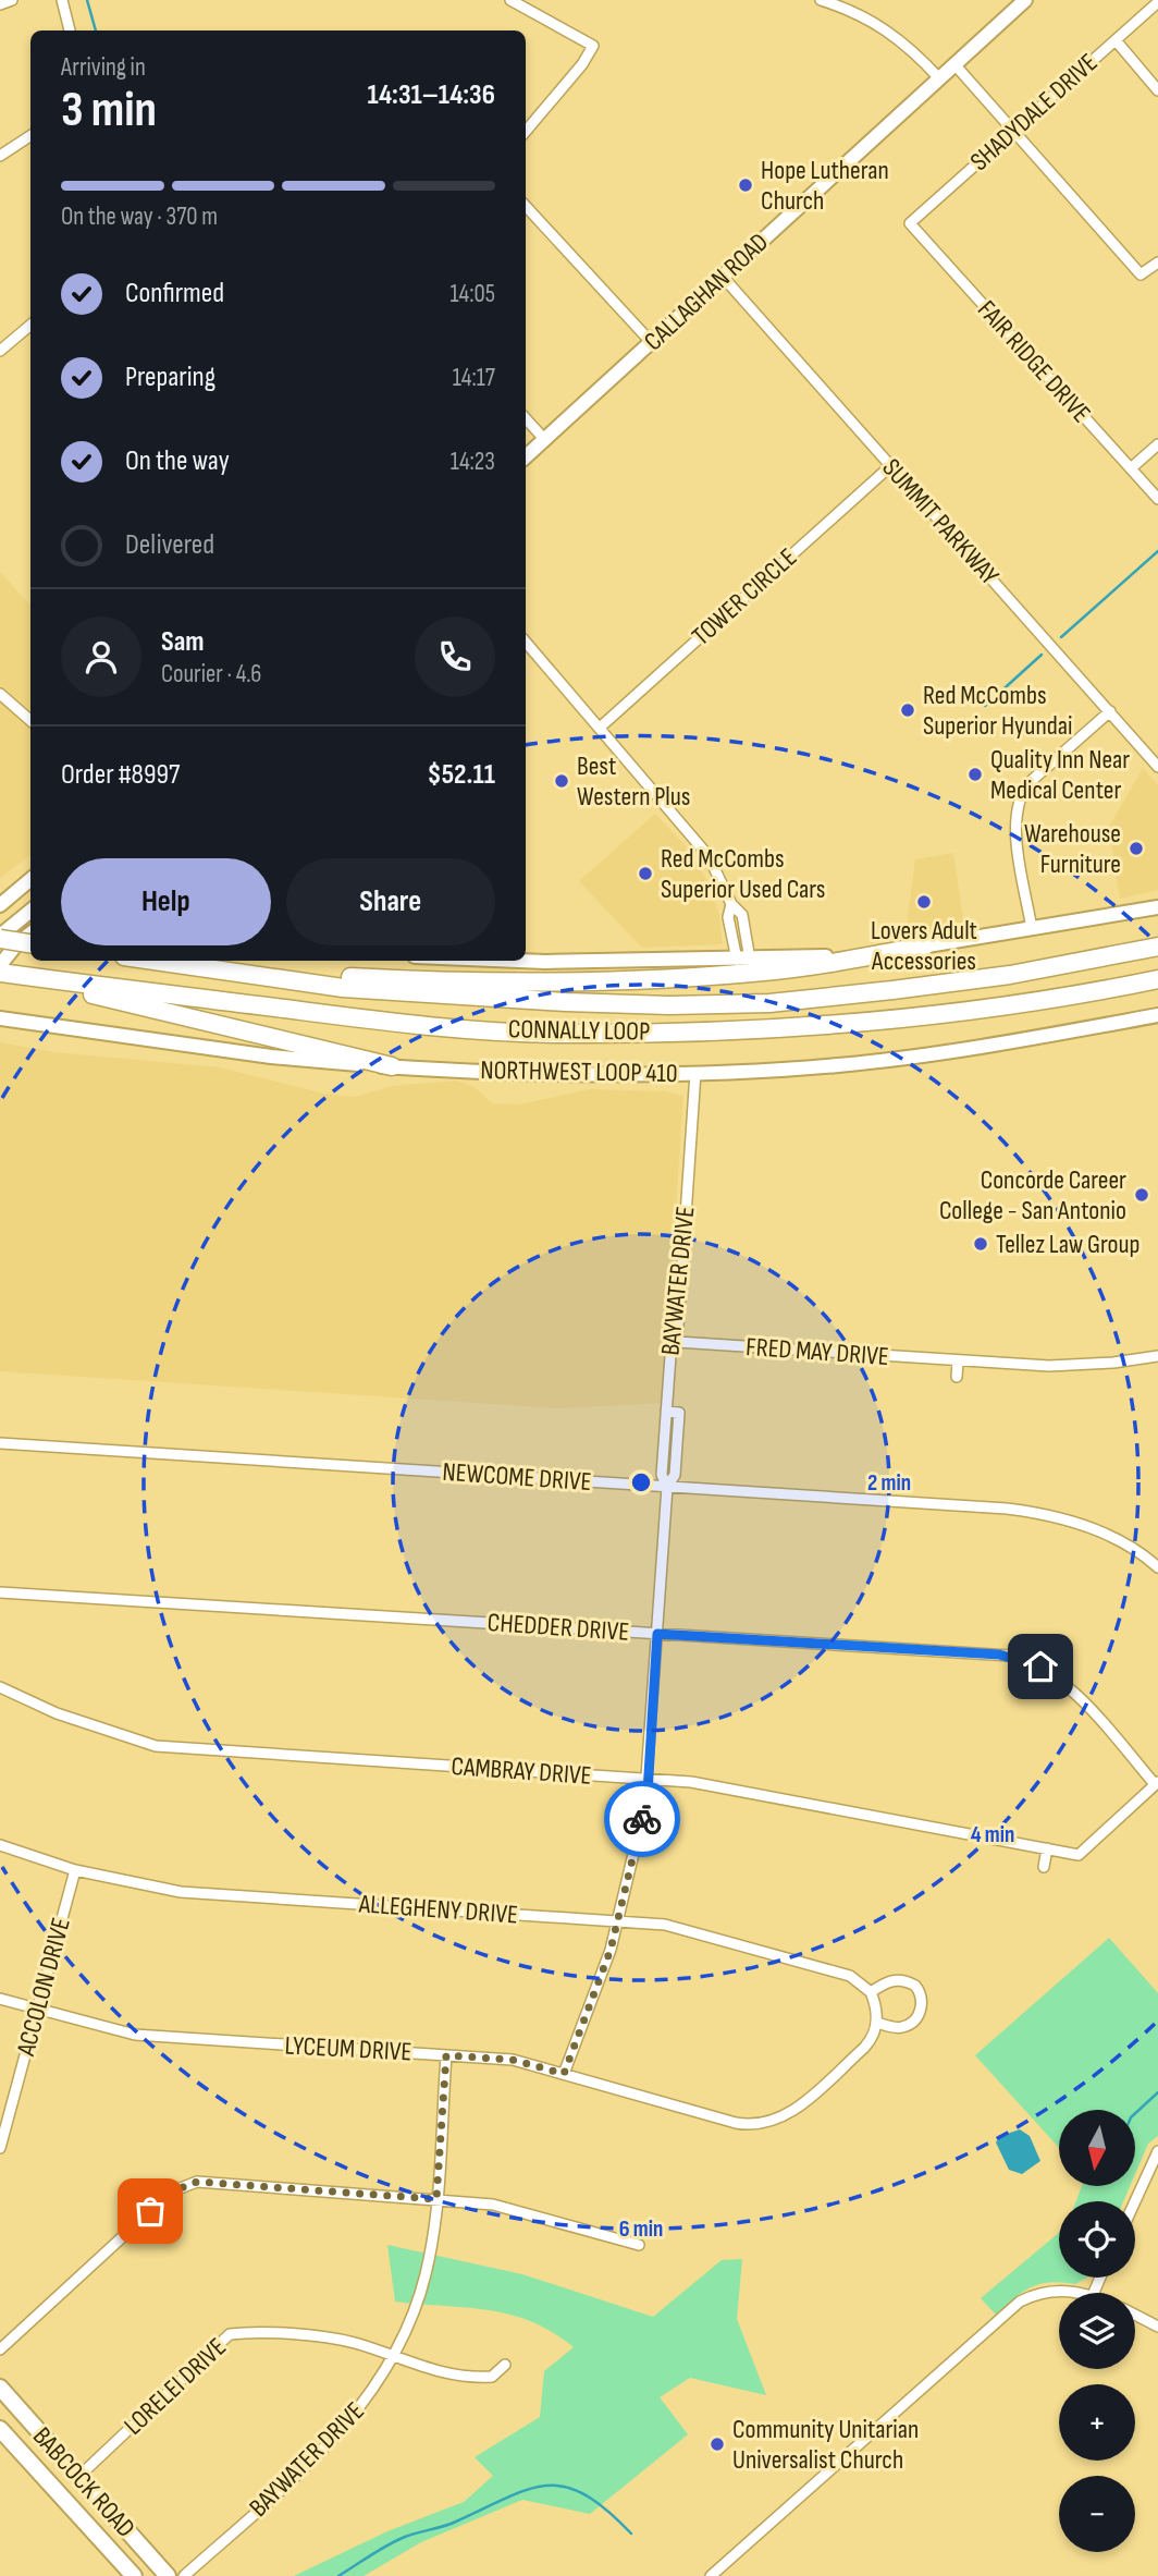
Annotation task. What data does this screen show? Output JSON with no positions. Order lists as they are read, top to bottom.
{
  "streets": {
    "highway": ["CONNALLY LOOP"],
    "main road": ["CALLAGHAN ROAD", "NORTHWEST LOOP 410", "BABCOCK ROAD"],
    "street": [
      "SHADYDALE DRIVE",
      "FAIR RIDGE DRIVE",
      "SUMMIT PARKWAY",
      "TOWER CIRCLE",
      "BAYWATER DRIVE",
      "FRED MAY DRIVE",
      "NEWCOME DRIVE",
      "CHEDDER DRIVE",
      "CAMBRAY DRIVE",
      "ALLEGHENY DRIVE",
      "ACCOLON DRIVE",
      "LYCEUM DRIVE",
      "LORELEI DRIVE"
    ]
  },
  "crossings": [
    ["SHADYDALE DRIVE", "FAIR RIDGE DRIVE"],
    ["CALLAGHAN ROAD", "SUMMIT PARKWAY"],
    ["SUMMIT PARKWAY", "TOWER CIRCLE"],
    ["NORTHWEST LOOP 410", "BAYWATER DRIVE"],
    ["BAYWATER DRIVE", "FRED MAY DRIVE"],
    ["BAYWATER DRIVE", "NEWCOME DRIVE"],
    ["BAYWATER DRIVE", "CHEDDER DRIVE"],
    ["BAYWATER DRIVE", "CAMBRAY DRIVE"],
    ["BAYWATER DRIVE", "ALLEGHENY DRIVE"],
    ["BAYWATER DRIVE", "LYCEUM DRIVE"],
    ["BAYWATER DRIVE", "LORELEI DRIVE"],
    ["CHEDDER DRIVE", "CAMBRAY DRIVE"],
    ["ALLEGHENY DRIVE", "ACCOLON DRIVE"],
    ["ALLEGHENY DRIVE", "LYCEUM DRIVE"],
    ["ACCOLON DRIVE", "LYCEUM DRIVE"],
    ["LORELEI DRIVE", "BABCOCK ROAD"]
  ],
  "places": [
    "Hope Lutheran Church",
    "Red McCombs Superior Hyundai",
    "Quality Inn Near Medical Center",
    "Best Western Plus",
    "Warehouse Furniture",
    "Red McCombs Superior Used Cars",
    "Lovers Adult Accessories",
    "Concorde Career College - San Antonio",
    "Tellez Law Group",
    "Community Unitarian Universalist Church"
  ],
  "north": "bottom",
  "page": {
    "heading": ["3 min", "Arriving in", "14:31–14:36"],
    "panel": [
      "Sam",
      "Courier · 4.6",
      "Order #8997",
      "$52.11"
    ],
    "bar": "On the way · 370 m",
    "list": [
      ["Confirmed", "14:05"],
      ["Preparing", "14:17"],
      ["On the way", "14:23"],
      "Delivered"
    ],
    "buttons": ["Help", "Share"],
    "map_buttons": ["+", "−"]
  },
  "rings": ["2 min", "4 min", "6 min"]
}
